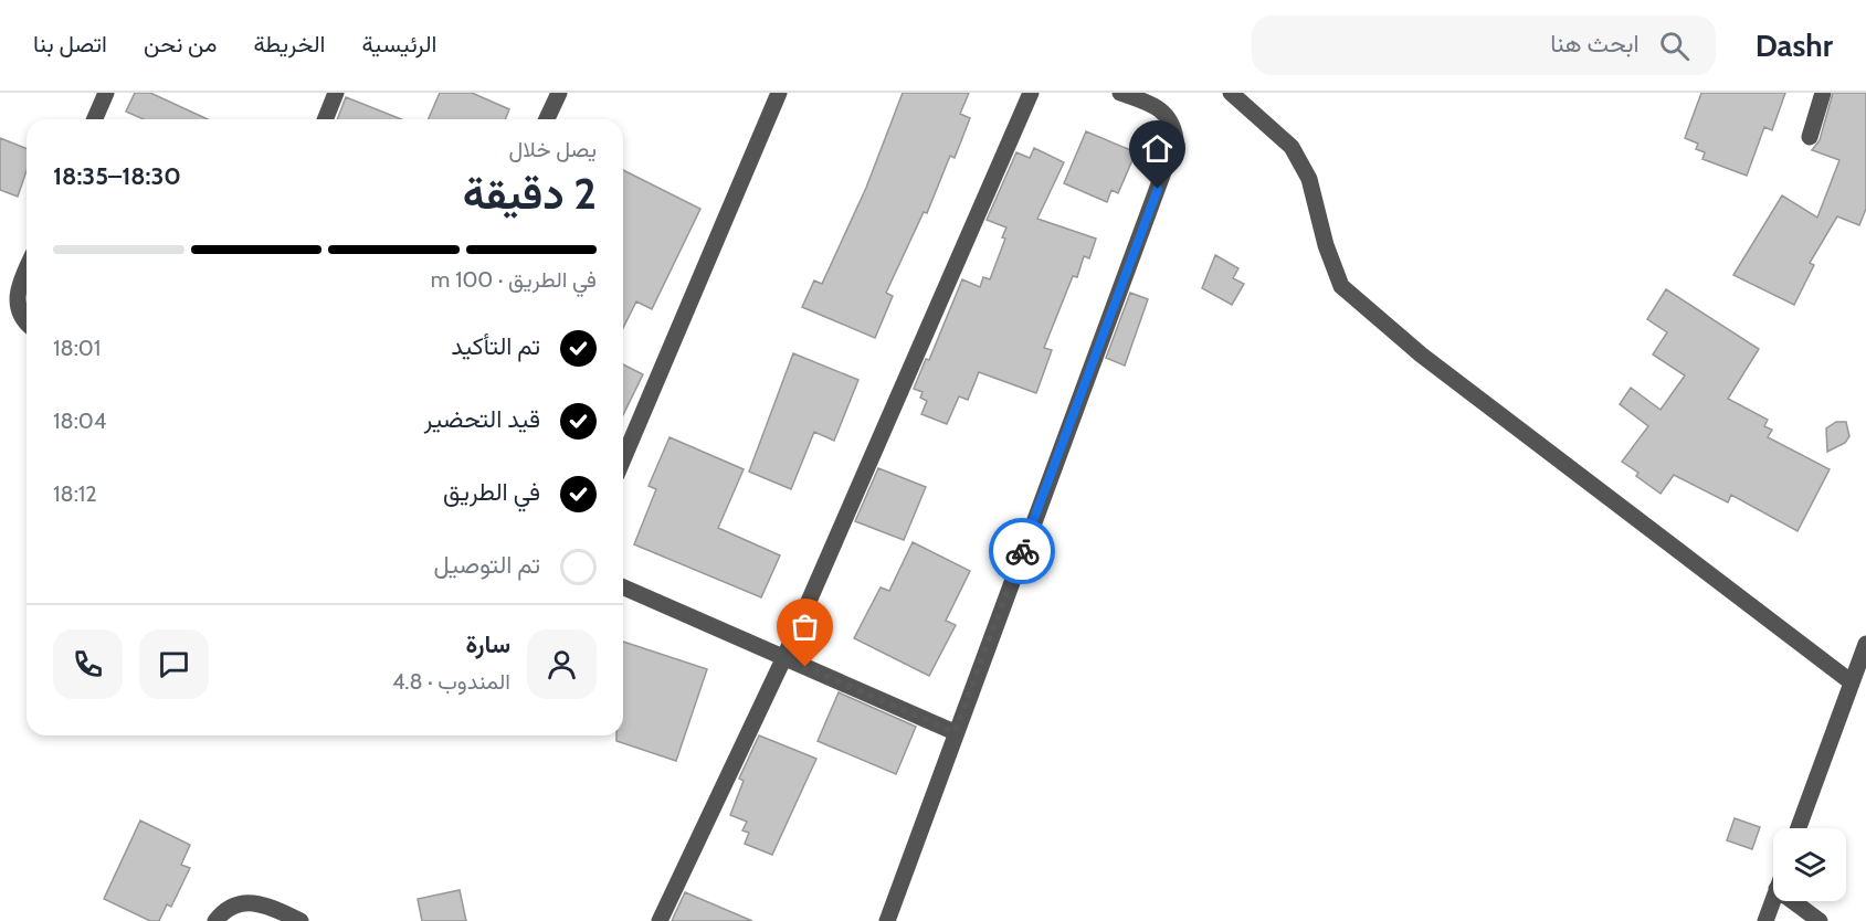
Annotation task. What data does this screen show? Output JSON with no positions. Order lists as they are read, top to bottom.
{
  "page": {
    "header": "Dashr",
    "search": "ابحث هنا",
    "nav": [
      "الرئيسية",
      "الخريطة",
      "من نحن",
      "اتصل بنا"
    ],
    "heading": ["2 دقيقة", "يصل خلال", "18:30–18:35"],
    "panel": ["سارة", "المندوب · 4.8"],
    "bar": "في الطريق · 100 m",
    "list": [
      ["تم التأكيد", "18:01"],
      ["قيد التحضير", "18:04"],
      ["في الطريق", "18:12"],
      "تم التوصيل"
    ]
  }
}
